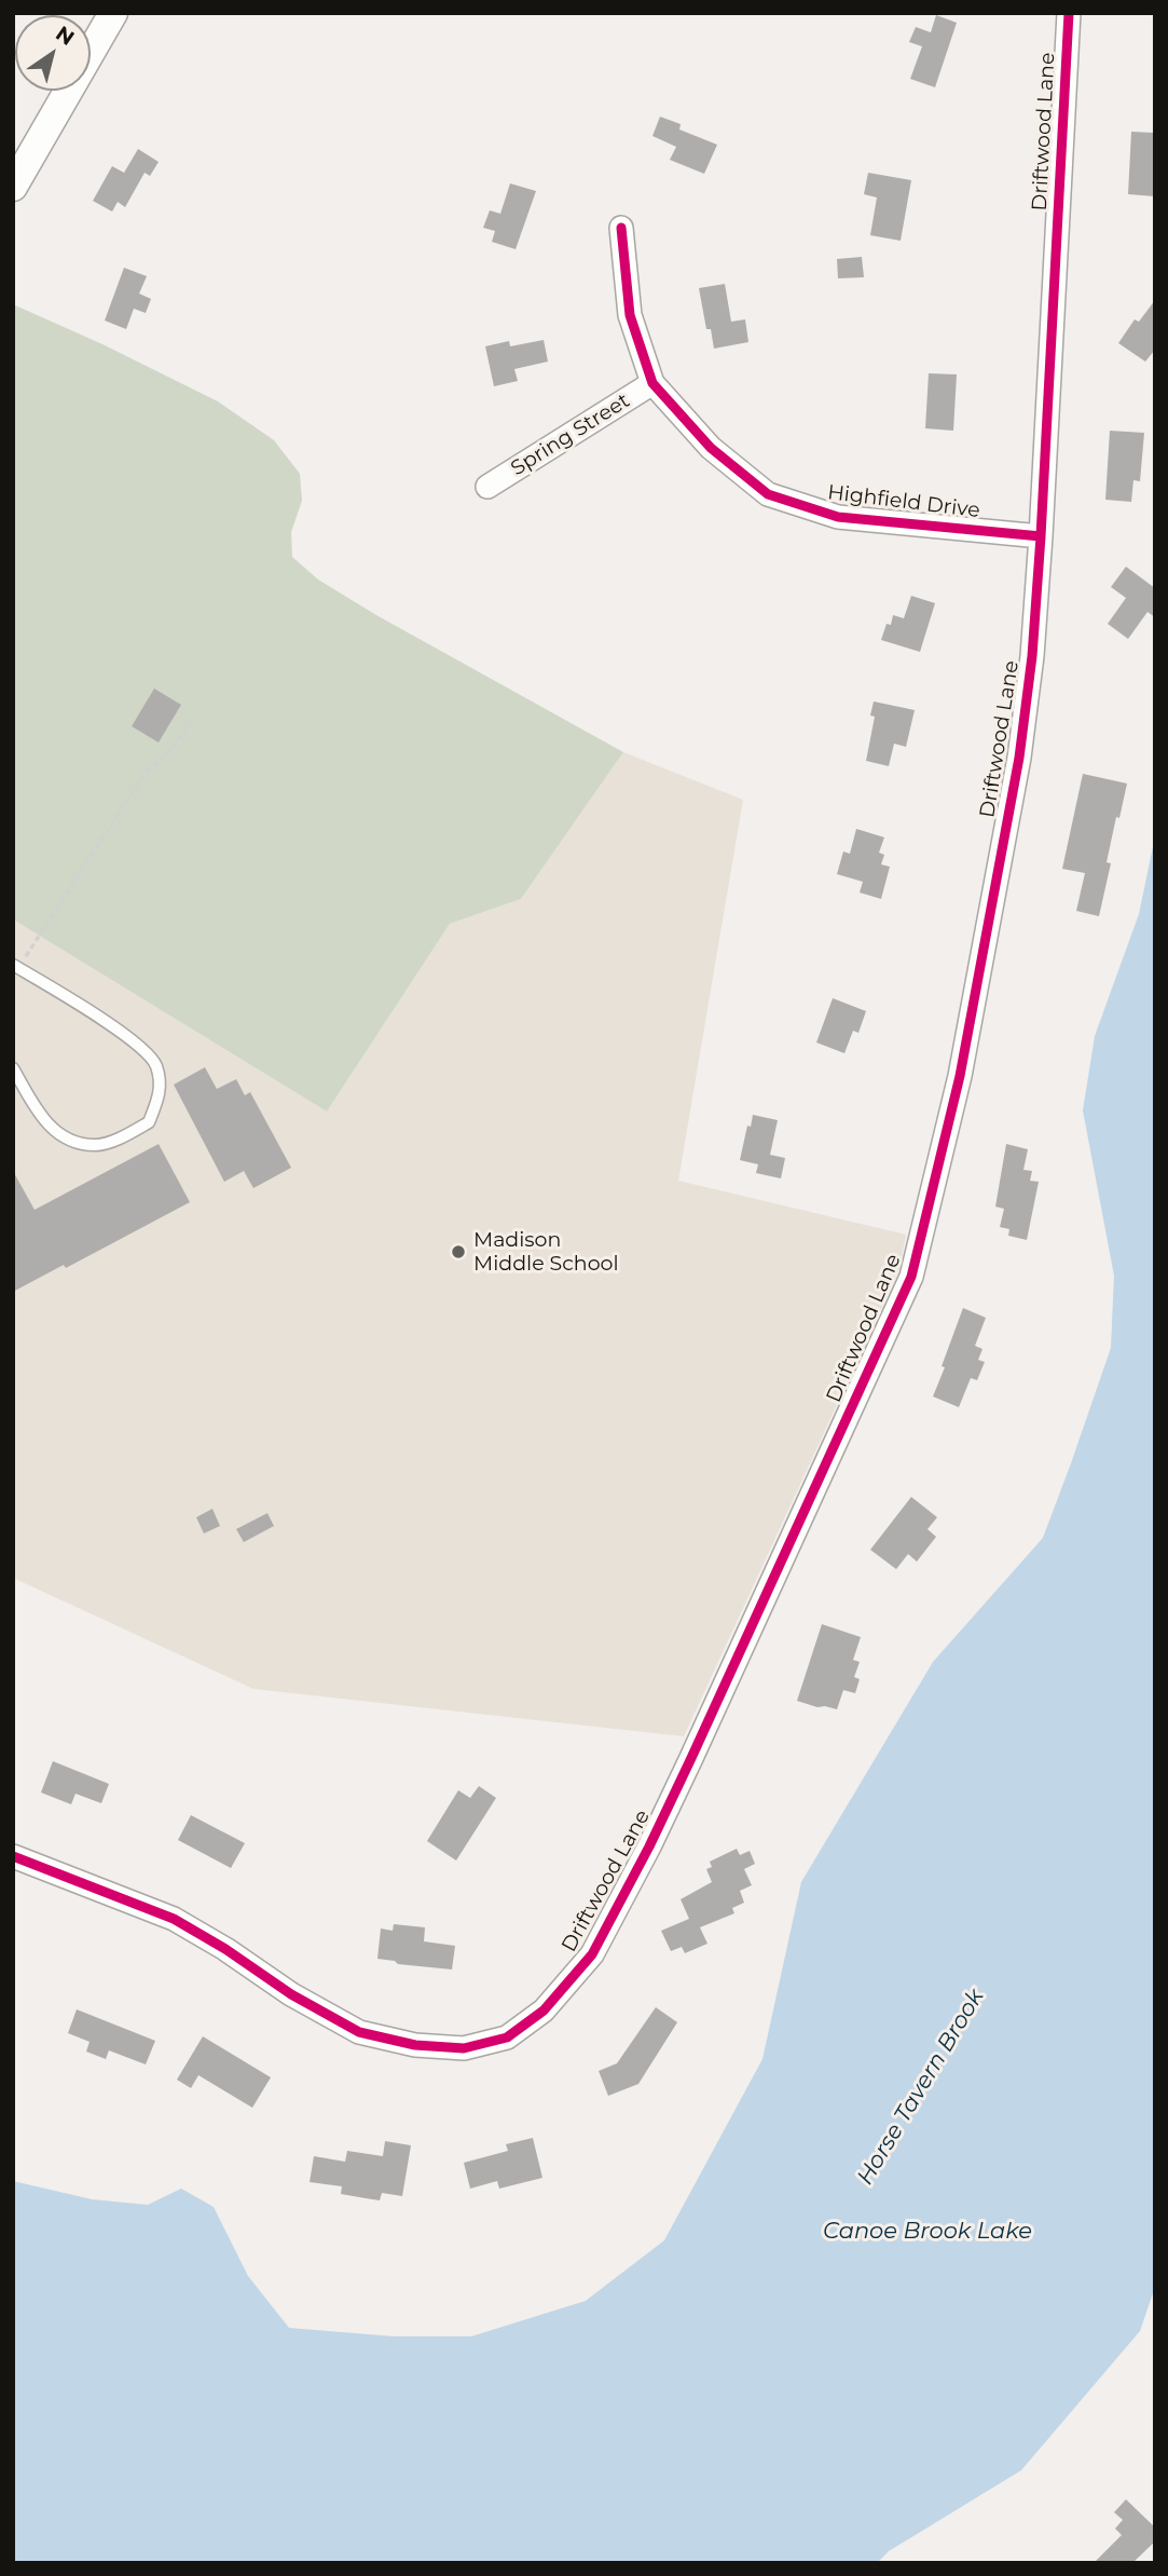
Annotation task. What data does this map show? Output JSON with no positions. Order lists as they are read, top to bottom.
{
  "streets": {
    "street": ["Driftwood Lane", "Spring Street", "Highfield Drive"]
  },
  "crossings": [
    ["Driftwood Lane", "Highfield Drive"],
    ["Spring Street", "Highfield Drive"]
  ],
  "water": ["Horse Tavern Brook", "Canoe Brook Lake"],
  "places": ["Madison Middle School"],
  "north": "top right"
}
